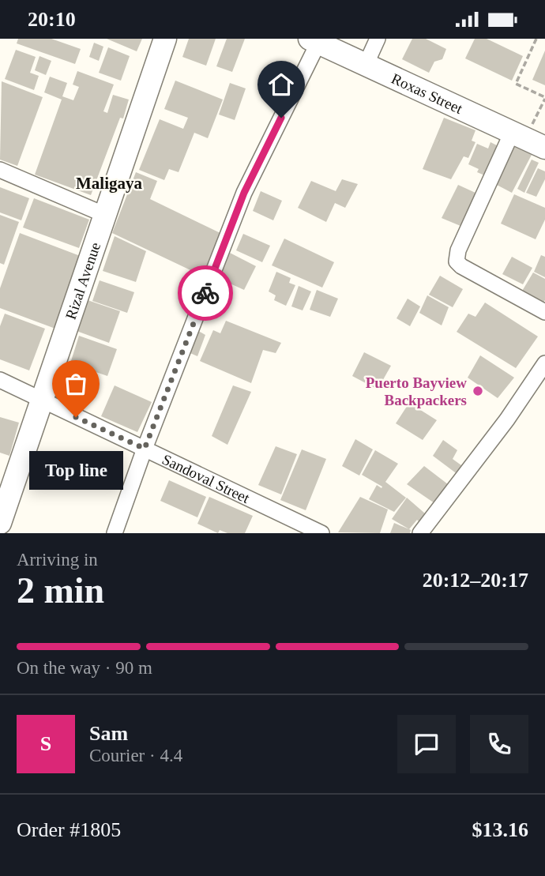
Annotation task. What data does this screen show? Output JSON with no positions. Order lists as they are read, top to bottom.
{
  "streets": {
    "main road": ["Roxas Street", "Rizal Avenue"],
    "street": ["Sandoval Street"]
  },
  "crossings": [
    ["Rizal Avenue", "Sandoval Street"]
  ],
  "districts": ["Maligaya"],
  "places": ["Puerto Bayview Backpackers", "Top line"],
  "page": {
    "status": "20:10",
    "bubble": "Top line",
    "heading": ["2 min", "Arriving in", "20:12–20:17"],
    "panel": [
      "Sam",
      "Courier · 4.4",
      "Order #1805",
      "$13.16"
    ],
    "bar": "On the way · 90 m",
    "round": "S"
  }
}
